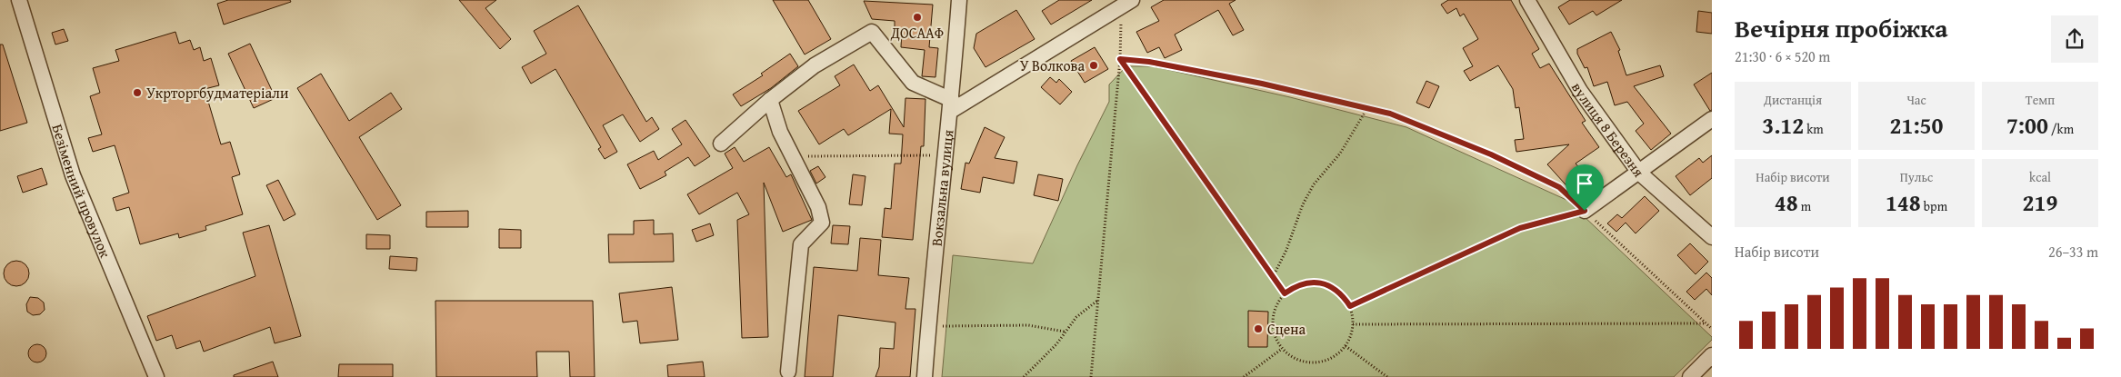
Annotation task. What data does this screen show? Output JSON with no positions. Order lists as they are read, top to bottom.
{
  "streets": {
    "street": ["вулиця 8 Березня", "Вокзальна вулиця", "Безіменний провулок"]
  },
  "places": [
    "ДОСААФ",
    "У Волкова",
    "Укрторгбудматеріали",
    "Сцена"
  ],
  "page": {
    "heading": ["Вечірня пробіжка", "21:30 · 6 × 520 m"],
    "stats": [
      ["Дистанція", "3.12 km"],
      ["Час", "21:50"],
      ["Темп", "7:00 /km"],
      ["Набір висоти", "48 m"],
      ["Пульс", "148 bpm"],
      ["kcal", "219"]
    ],
    "chart": ["Набір висоти", "26–33 m"]
  }
}
